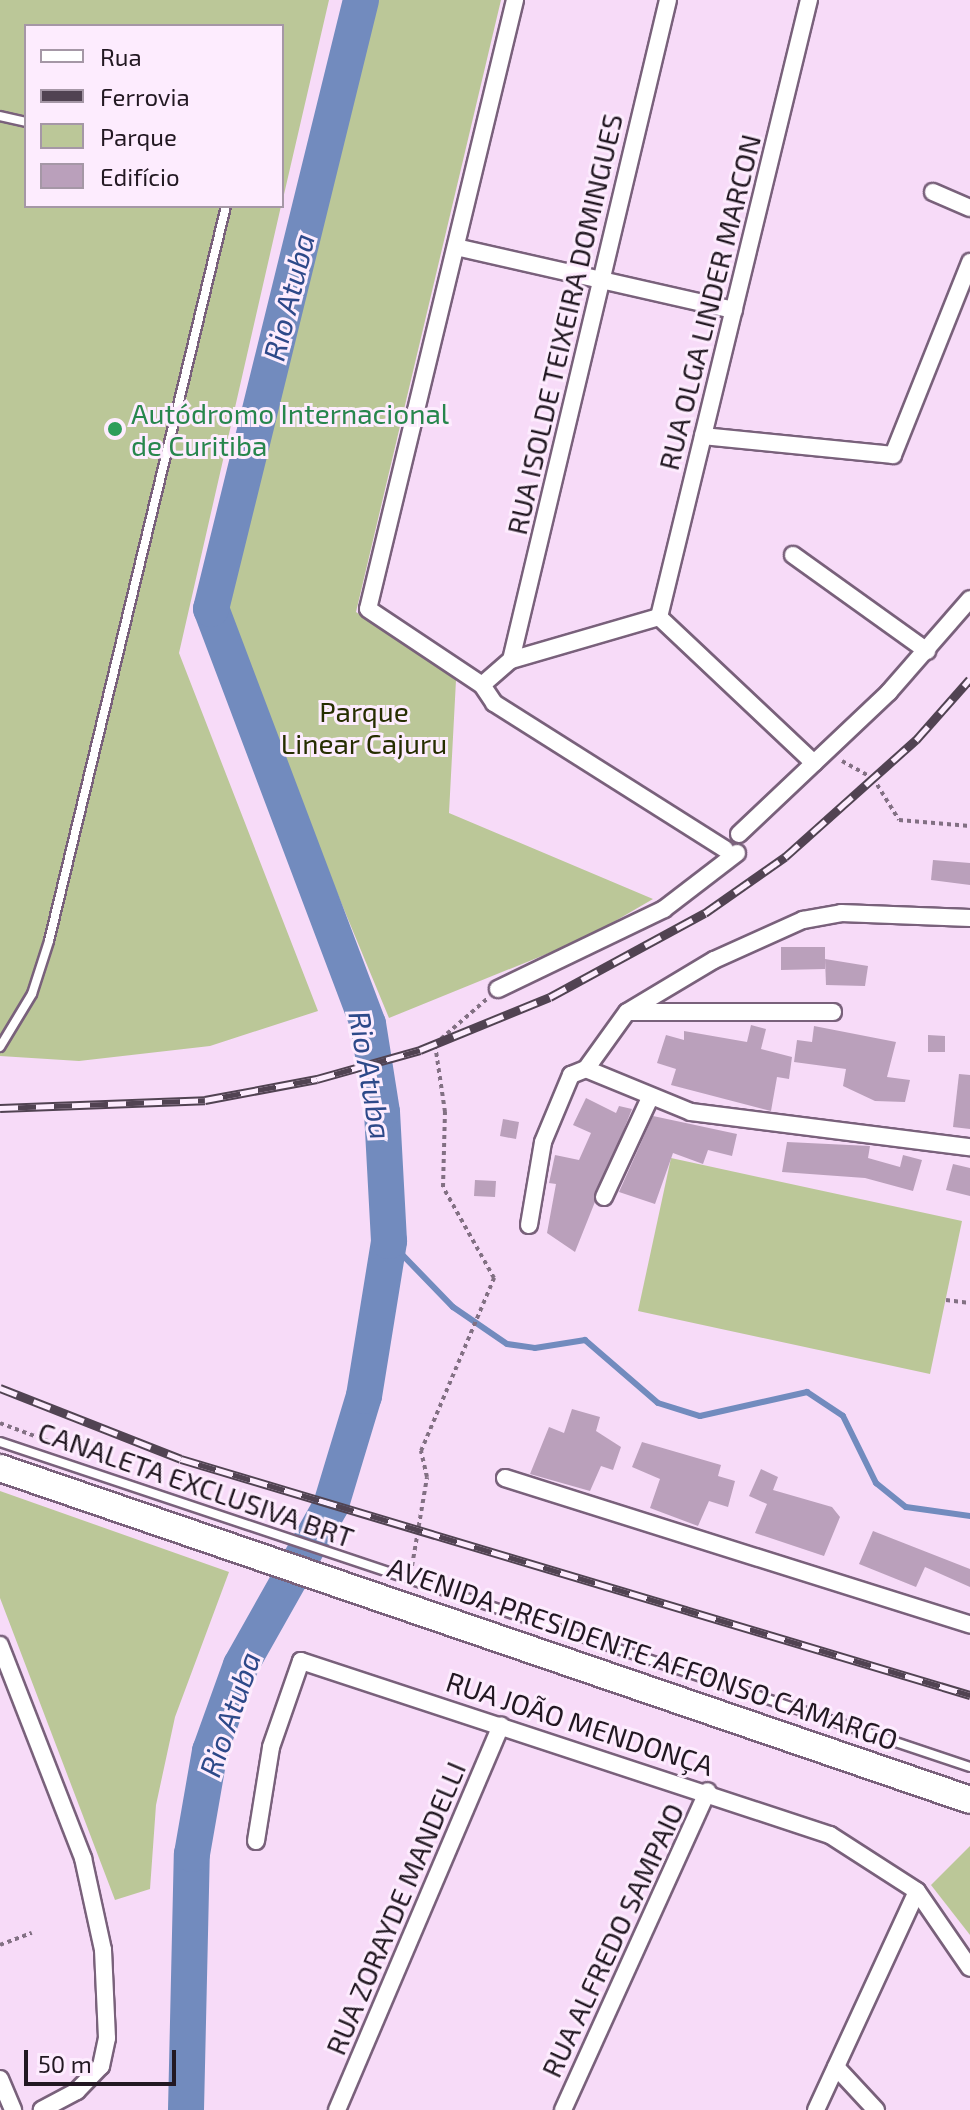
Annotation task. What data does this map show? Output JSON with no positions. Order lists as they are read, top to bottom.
{
  "streets": {
    "main road": ["AVENIDA PRESIDENTE AFFONSO CAMARGO"],
    "street": [
      "RUA OLGA LINDER MARCON",
      "RUA ISOLDE TEIXEIRA DOMINGUES",
      "RUA JOÃO MENDONÇA",
      "RUA ZORAYDE MANDELLI",
      "RUA ALFREDO SAMPAIO"
    ],
    "lane": ["CANALETA EXCLUSIVA BRT"]
  },
  "crossings": [
    ["CANALETA EXCLUSIVA BRT", "AVENIDA PRESIDENTE AFFONSO CAMARGO"],
    ["RUA JOÃO MENDONÇA", "RUA ZORAYDE MANDELLI"],
    ["RUA JOÃO MENDONÇA", "RUA ALFREDO SAMPAIO"]
  ],
  "water": ["Rio Atuba"],
  "parks": ["Parque Linear Cajuru"],
  "places": ["Autódromo Internacional de Curitiba"],
  "legend": [
    "Rua",
    "Ferrovia",
    "Parque",
    "Edifício"
  ],
  "scale_bar": "50 m"
}
